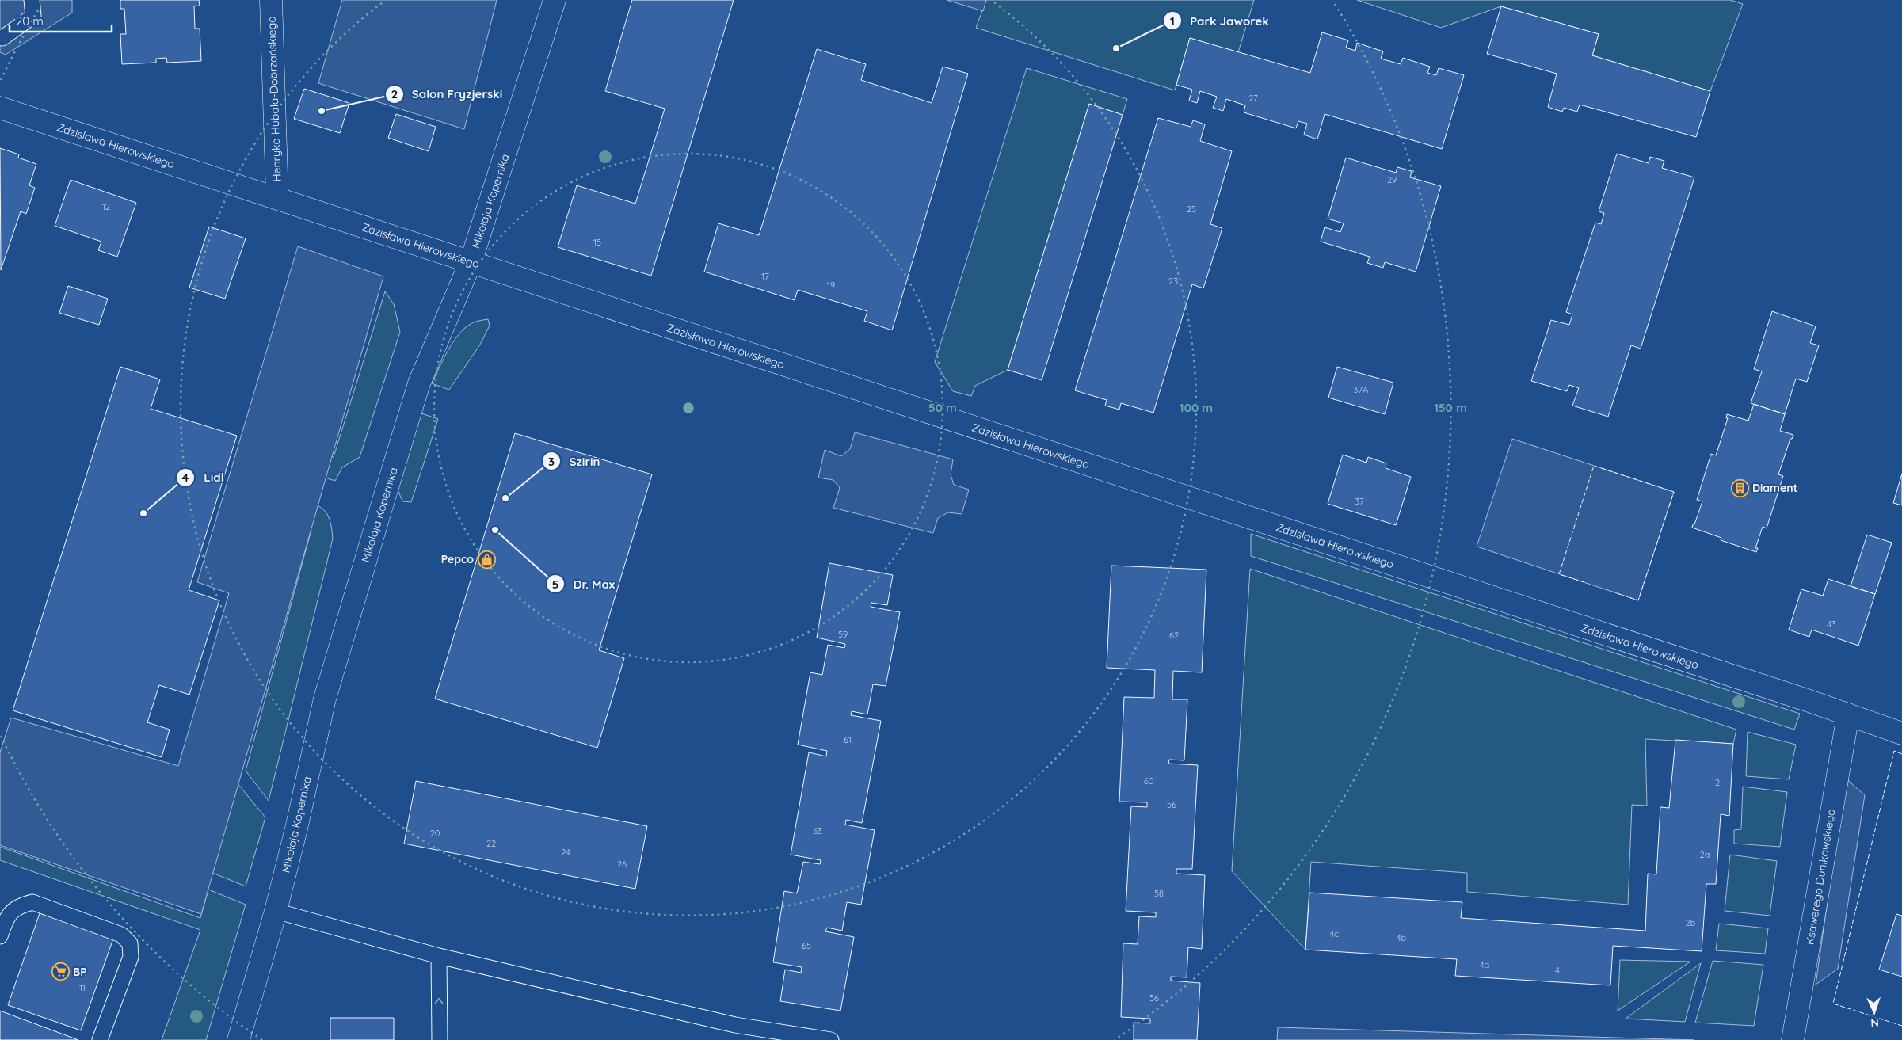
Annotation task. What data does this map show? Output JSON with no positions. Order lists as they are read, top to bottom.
{
  "streets": {
    "street": [
      "Henryka Hubala-Dobrzańskiego",
      "Zdzisława Hierowskiego",
      "Mikołaja Kopernika",
      "Ksawerego Dunikowskiego"
    ]
  },
  "crossings": [
    ["Henryka Hubala-Dobrzańskiego", "Zdzisława Hierowskiego"],
    ["Zdzisława Hierowskiego", "Mikołaja Kopernika"],
    ["Zdzisława Hierowskiego", "Ksawerego Dunikowskiego"]
  ],
  "places": {
    "other": [
      "Park Jaworek",
      "Salon Fryzjerski",
      "Szirin",
      "Lidl",
      "Dr. Max"
    ],
    "building": ["Diament"],
    "shop": ["Pepco"],
    "supermarket": ["BP"]
  },
  "house_numbers": [
    "27",
    "29",
    "12",
    "25",
    "15",
    "17",
    "23",
    "19",
    "37A",
    "37",
    "43",
    "59",
    "62",
    "61",
    "60",
    "2",
    "56",
    "63",
    "20",
    "22",
    "24",
    "2a",
    "26",
    "58",
    "2b",
    "4c",
    "4b",
    "65",
    "4a",
    "4",
    "11",
    "56"
  ],
  "scale_bar": "20 m",
  "north": "bottom",
  "rings": ["50 m", "100 m", "150 m"]
}
